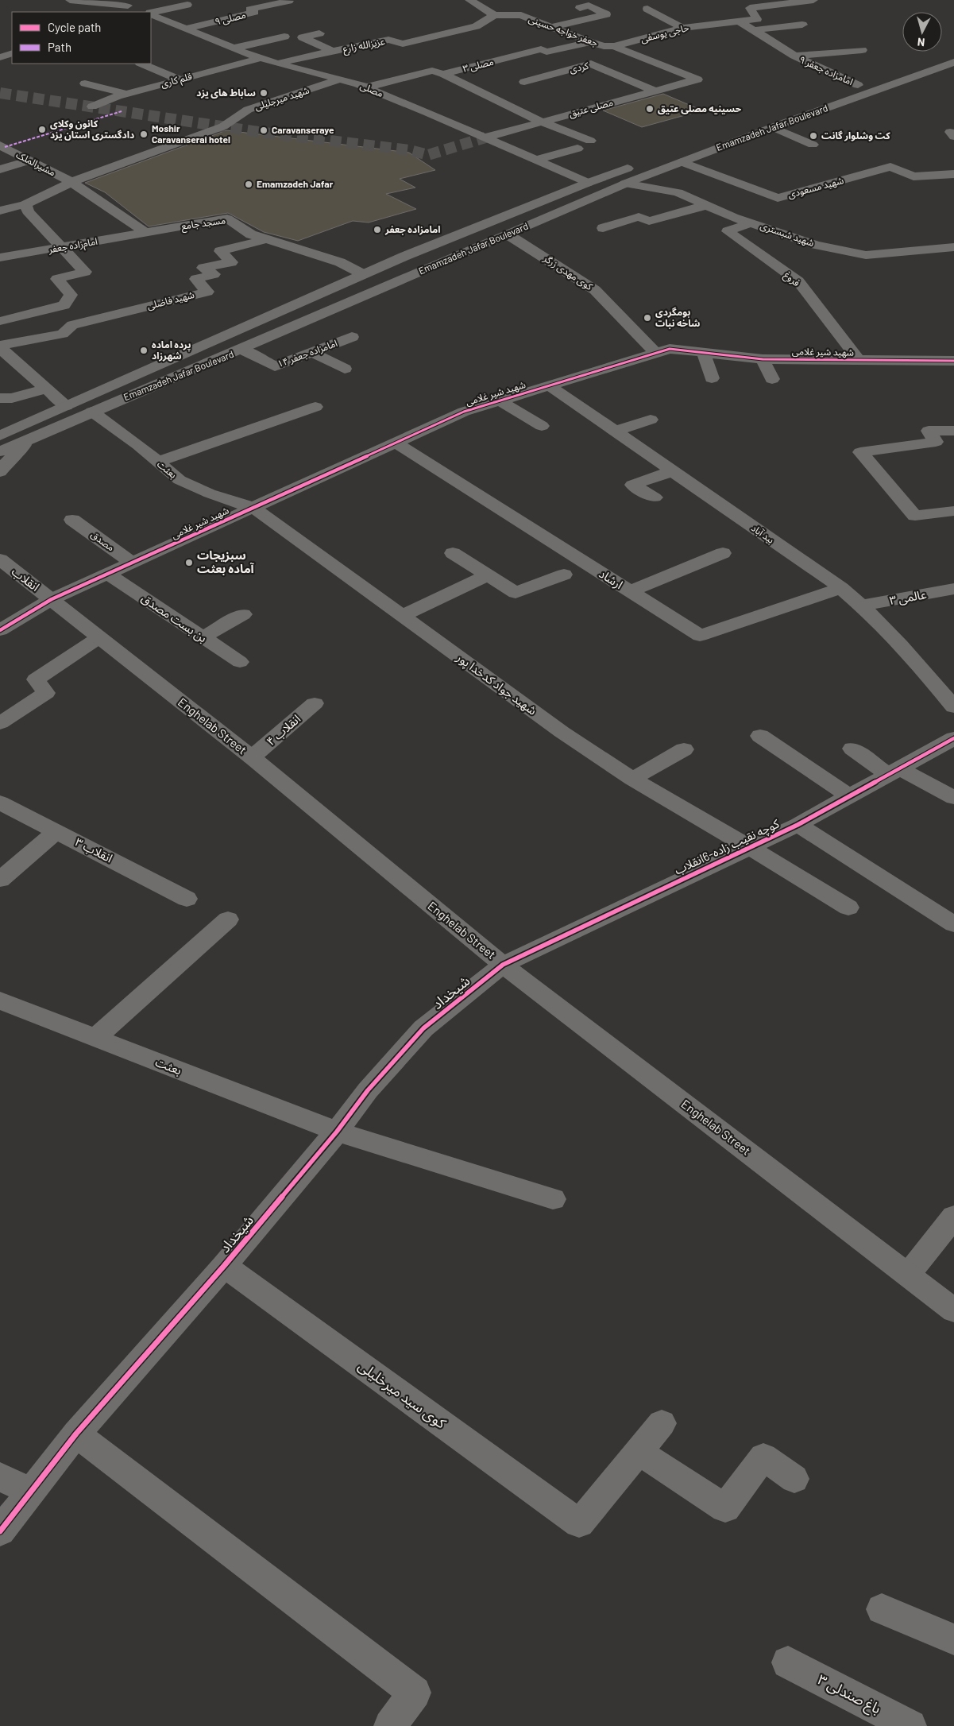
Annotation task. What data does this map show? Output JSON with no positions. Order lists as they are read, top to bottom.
{
  "streets": {
    "street": [
      "مصلی ۹",
      "جعفر خواجه حسینی",
      "حاجی یوسفی",
      "عزیزالله زارع",
      "مصلی ۳",
      "کردی",
      "امامزاده جعفر ۹",
      "قلم کاری",
      "مصلی",
      "شهید میرجلیلی",
      "مصلی عتیق",
      "Emamzadeh Jafar Boulevard",
      "مشیرالملک",
      "شهید مسعودی",
      "مسجد جامع",
      "شهید شبستری",
      "امام‌زاده جعفر",
      "کوی مهدی زرگر",
      "فروغ",
      "شهید فاضلی",
      "شهید شیر غلامی",
      "امامزاده جعفر ۱۴",
      "بعثت",
      "بید آباد",
      "مصدق",
      "انقلاب",
      "ارشاد",
      "عالمی ۳",
      "بن بست مصدق",
      "شهید جواد کدخدا پور",
      "Enghelab Street",
      "انقلاب ۴",
      "کوچه نقیب زاده-6انقلاب",
      "انقلاب ۳",
      "شیخداد",
      "کوی سید میرخلیلی",
      "باغ صندلی ۳"
    ]
  },
  "crossings": [
    ["مصلی ۹", "مصلی"],
    ["جعفر خواجه حسینی", "حاجی یوسفی"],
    ["جعفر خواجه حسینی", "عزیزالله زارع"],
    ["جعفر خواجه حسینی", "مصلی ۳"],
    ["جعفر خواجه حسینی", "مصلی عتیق"],
    ["عزیزالله زارع", "مصلی"],
    ["مصلی ۳", "مصلی"],
    ["کردی", "مصلی عتیق"],
    ["امامزاده جعفر ۹", "Emamzadeh Jafar Boulevard"],
    ["قلم کاری", "مصلی"],
    ["مصلی", "شهید میرجلیلی"],
    ["مصلی", "مصلی عتیق"],
    ["مصلی", "Emamzadeh Jafar Boulevard"],
    ["شهید میرجلیلی", "مشیرالملک"],
    ["Emamzadeh Jafar Boulevard", "شهید مسعودی"],
    ["Emamzadeh Jafar Boulevard", "مسجد جامع"],
    ["Emamzadeh Jafar Boulevard", "شهید شبستری"],
    ["Emamzadeh Jafar Boulevard", "کوی مهدی زرگر"],
    ["Emamzadeh Jafar Boulevard", "امامزاده جعفر ۱۴"],
    ["Emamzadeh Jafar Boulevard", "بعثت"],
    ["مسجد جامع", "امام‌زاده جعفر"],
    ["مسجد جامع", "شهید فاضلی"],
    ["شهید شبستری", "فروغ"],
    ["کوی مهدی زرگر", "شهید شیر غلامی"],
    ["فروغ", "شهید شیر غلامی"],
    ["شهید شیر غلامی", "بعثت"],
    ["شهید شیر غلامی", "بید آباد"],
    ["شهید شیر غلامی", "مصدق"],
    ["شهید شیر غلامی", "انقلاب"],
    ["شهید شیر غلامی", "ارشاد"],
    ["شهید شیر غلامی", "بن بست مصدق"],
    ["شهید شیر غلامی", "شهید جواد کدخدا پور"],
    ["شهید شیر غلامی", "Enghelab Street"],
    ["بعثت", "شهید جواد کدخدا پور"],
    ["بعثت", "شیخداد"],
    ["بید آباد", "ارشاد"],
    ["بید آباد", "عالمی ۳"],
    ["انقلاب", "Enghelab Street"],
    ["شهید جواد کدخدا پور", "کوچه نقیب زاده-6انقلاب"],
    ["Enghelab Street", "انقلاب ۴"],
    ["Enghelab Street", "کوچه نقیب زاده-6انقلاب"],
    ["Enghelab Street", "شیخداد"],
    ["کوچه نقیب زاده-6انقلاب", "شیخداد"],
    ["شیخداد", "کوی سید میرخلیلی"]
  ],
  "places": [
    "ساباط های یزد",
    "حسینیه مصلی عتیق",
    "کانون وکلای دادگستری استان یزد",
    "Caravanseraye",
    "Moshir Caravanserai hotel",
    "کت وشلوار گانت",
    "Emamzadeh Jafar",
    "امامزاده جعفر",
    "بومگردی شاخه نبات",
    "پرده اماده شهرزاد",
    "سبزیجات آماده بعثت"
  ],
  "legend": ["Cycle path", "Path"],
  "north": "bottom"
}
